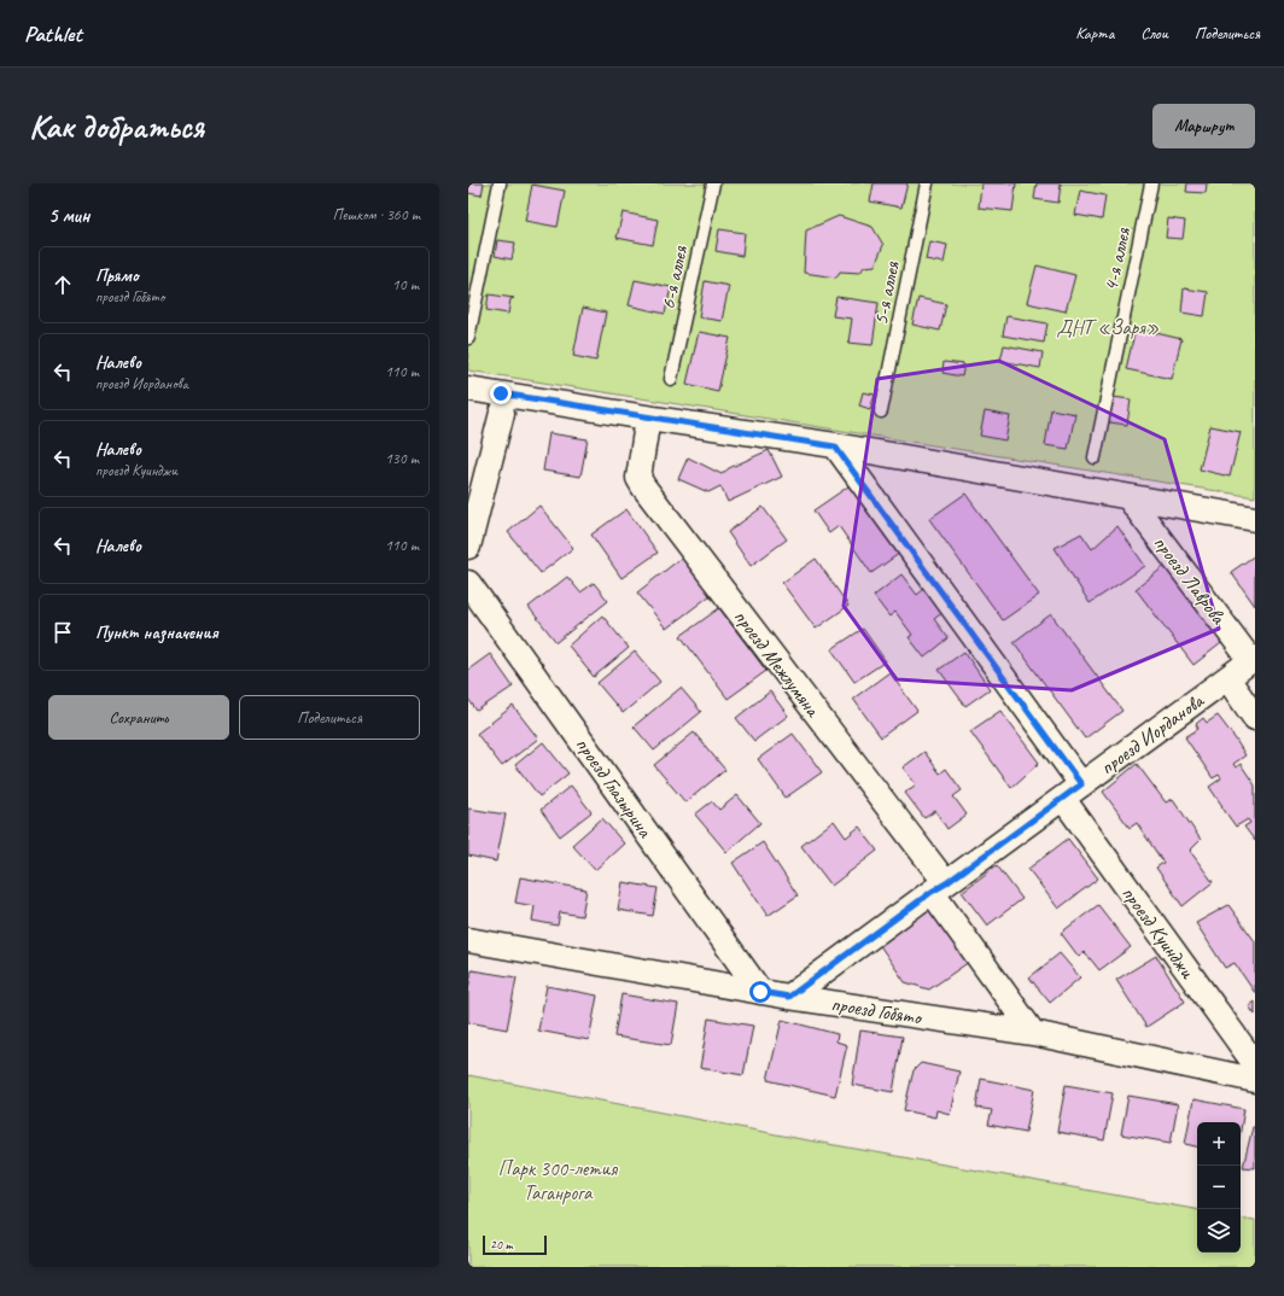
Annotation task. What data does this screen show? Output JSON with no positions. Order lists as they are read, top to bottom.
{
  "streets": {
    "street": [
      "проезд Лаврова",
      "проезд Межлумяна",
      "проезд Иорданова",
      "проезд Глазырина",
      "проезд Куинджи",
      "проезд Гобято"
    ],
    "lane": ["4-я аллея", "6-я аллея", "5-я аллея"]
  },
  "crossings": [
    ["проезд Лаврова", "проезд Иорданова"],
    ["проезд Межлумяна", "проезд Иорданова"],
    ["проезд Межлумяна", "проезд Гобято"],
    ["проезд Иорданова", "проезд Куинджи"],
    ["проезд Иорданова", "проезд Гобято"],
    ["проезд Глазырина", "проезд Гобято"]
  ],
  "parks": ["ДНТ «Заря»", "Парк 300-летия Таганрога"],
  "scale_bar": "20 m",
  "page": {
    "header": "Pathlet",
    "nav": ["Карта", "Слои", "Поделиться"],
    "buttons": [
      "Маршрут",
      ["Сохранить", "Поделиться"]
    ],
    "title": "Как добраться",
    "heading": ["5 мин", "Пешком · 360 m"],
    "list": [
      ["Прямо", "проезд Гобято", "10 m"],
      ["Налево", "проезд Иорданова", "110 m"],
      ["Налево", "проезд Куинджи", "130 m"],
      ["Налево", "110 m"],
      "Пункт назначения"
    ],
    "map_buttons": ["+", "−"],
    "scale": "20 m"
  }
}
